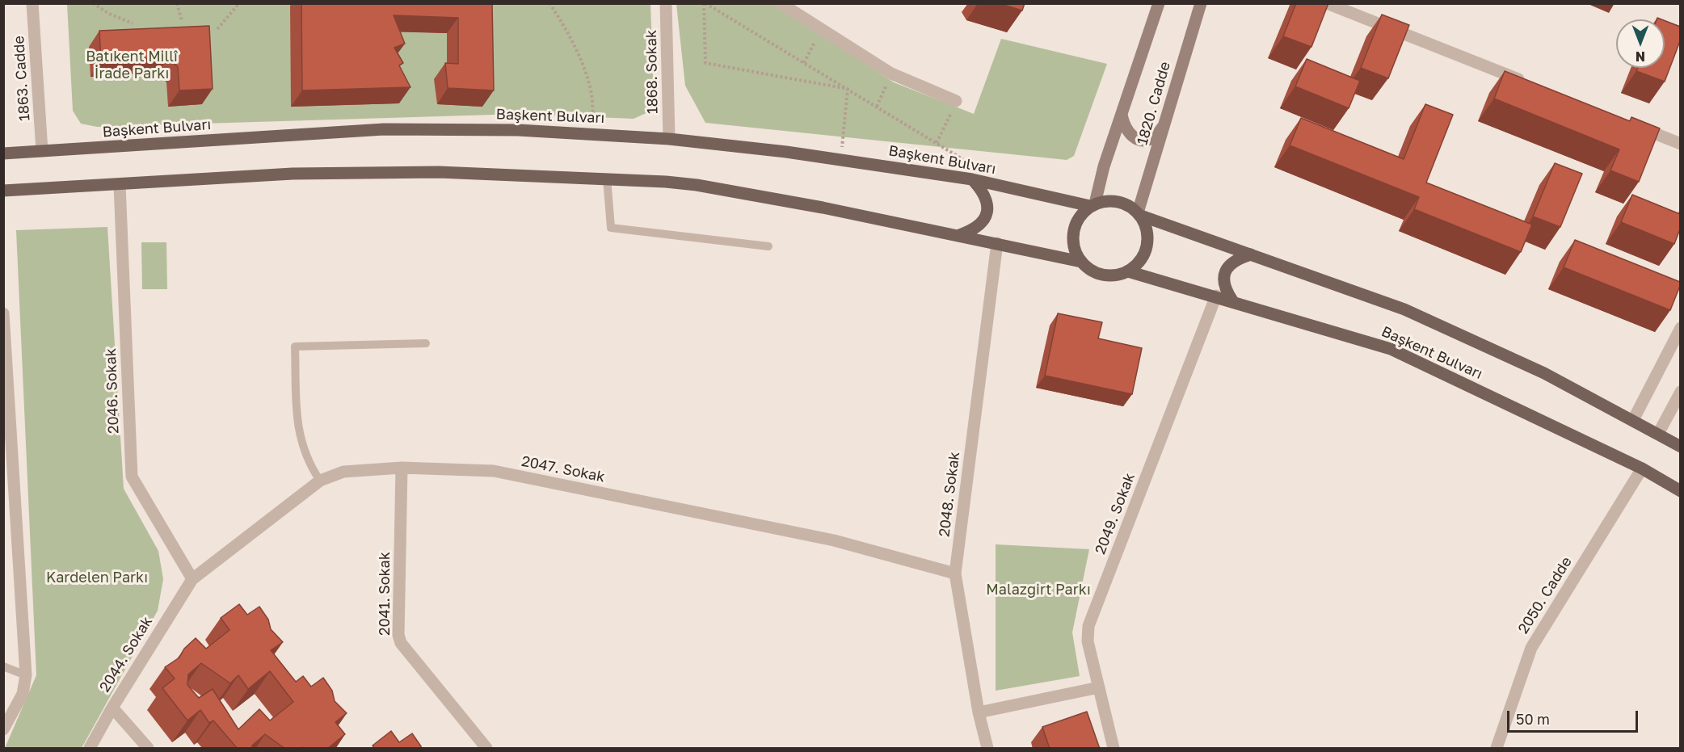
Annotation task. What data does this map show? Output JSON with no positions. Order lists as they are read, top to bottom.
{
  "streets": {
    "main road": ["1820. Cadde", "Başkent Bulvarı"],
    "street": [
      "1868. Sokak",
      "1863. Cadde",
      "2046. Sokak",
      "2047. Sokak",
      "2048. Sokak",
      "2049. Sokak",
      "2041. Sokak",
      "2050. Cadde",
      "2044. Sokak"
    ]
  },
  "crossings": [
    ["1868. Sokak", "Başkent Bulvarı"],
    ["1863. Cadde", "Başkent Bulvarı"],
    ["1820. Cadde", "Başkent Bulvarı"],
    ["Başkent Bulvarı", "2049. Sokak"],
    ["Başkent Bulvarı", "2050. Cadde"],
    ["2046. Sokak", "2047. Sokak"],
    ["2046. Sokak", "2044. Sokak"],
    ["2047. Sokak", "2048. Sokak"],
    ["2047. Sokak", "2041. Sokak"],
    ["2047. Sokak", "2044. Sokak"]
  ],
  "parks": ["Batıkent Millî İrade Parkı", "Kardelen Parkı", "Malazgirt Parkı"],
  "scale_bar": "50 m",
  "north": "bottom"
}
